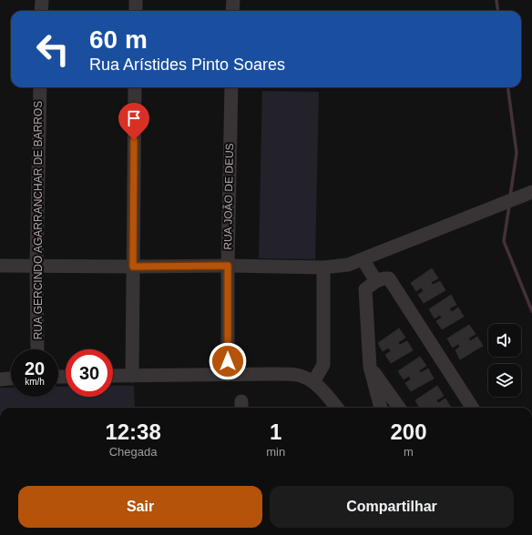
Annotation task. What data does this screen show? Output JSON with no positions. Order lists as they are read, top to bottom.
{
  "streets": {
    "street": ["RUA JOÃO DE DEUS", "RUA GERCINDO AGARRANCHAR DE BARROS"]
  },
  "page": {
    "turn": ["60 m", "Rua Arístides Pinto Soares"],
    "speed": "20 km/h",
    "limit": "30",
    "eta": [
      "12:38",
      "Chegada",
      "1",
      "min",
      "200",
      "m"
    ],
    "buttons": ["Sair", "Compartilhar"]
  }
}
